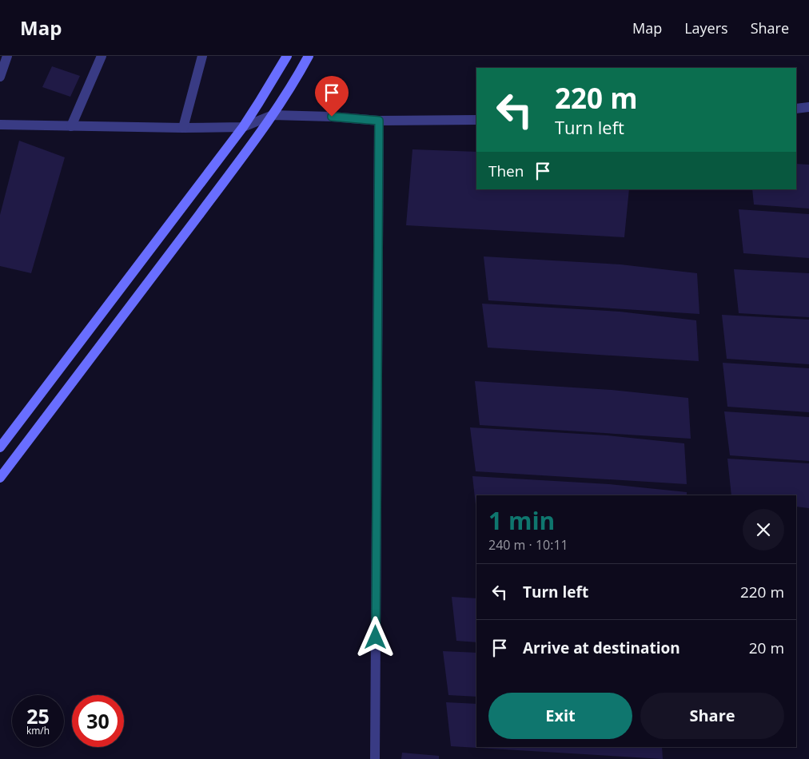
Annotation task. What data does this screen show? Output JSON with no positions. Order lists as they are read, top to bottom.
{
  "page": {
    "header": "Map",
    "nav": ["Map", "Layers", "Share"],
    "turn": ["220 m", "Turn left"],
    "then": "Then",
    "heading": ["1 min", "240 m · 10:11"],
    "list": [
      {
        "name": "Turn left",
        "value": "220 m"
      },
      {
        "name": "Arrive at destination",
        "value": "20 m"
      }
    ],
    "buttons": ["Exit", "Share"],
    "speed": "25 km/h",
    "limit": "30"
  }
}
